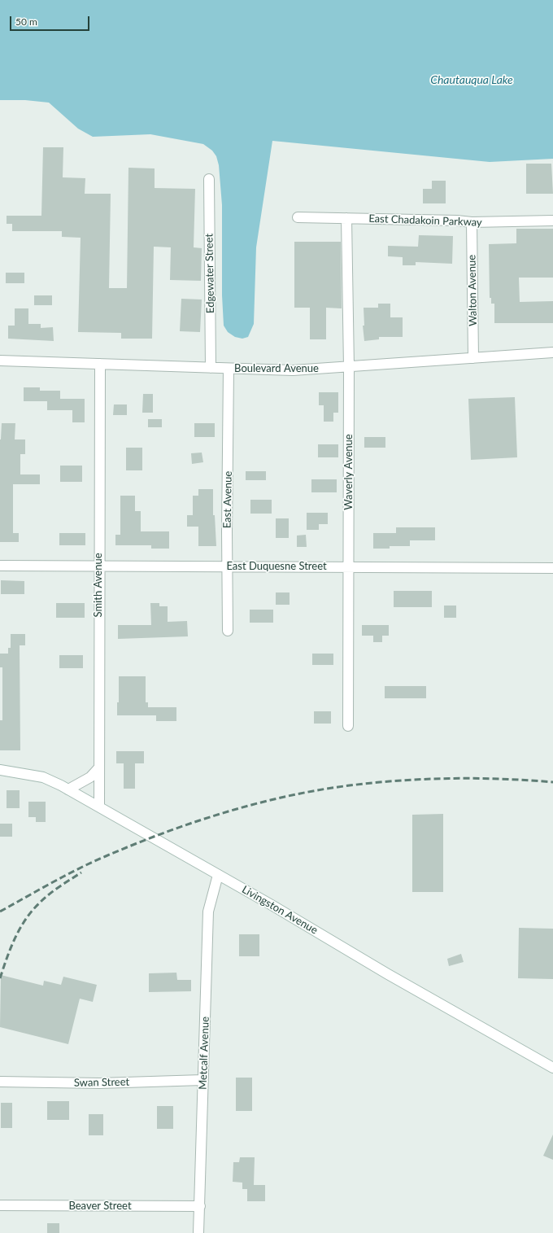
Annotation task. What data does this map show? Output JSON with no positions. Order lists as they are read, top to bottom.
{
  "streets": {
    "street": [
      "East Chadakoin Parkway",
      "Edgewater Street",
      "Walton Avenue",
      "Boulevard Avenue",
      "Waverly Avenue",
      "East Avenue",
      "East Duquesne Street",
      "Smith Avenue",
      "Livingston Avenue",
      "Metcalf Avenue",
      "Swan Street",
      "Beaver Street"
    ]
  },
  "crossings": [
    ["East Chadakoin Parkway", "Walton Avenue"],
    ["East Chadakoin Parkway", "Waverly Avenue"],
    ["Edgewater Street", "Boulevard Avenue"],
    ["Walton Avenue", "Boulevard Avenue"],
    ["Boulevard Avenue", "Waverly Avenue"],
    ["Boulevard Avenue", "East Avenue"],
    ["Boulevard Avenue", "Smith Avenue"],
    ["Waverly Avenue", "East Duquesne Street"],
    ["East Avenue", "East Duquesne Street"],
    ["East Duquesne Street", "Smith Avenue"],
    ["Smith Avenue", "Livingston Avenue"],
    ["Livingston Avenue", "Metcalf Avenue"],
    ["Metcalf Avenue", "Swan Street"],
    ["Metcalf Avenue", "Beaver Street"]
  ],
  "water": ["Chautauqua Lake"],
  "scale_bar": "50 m"
}
